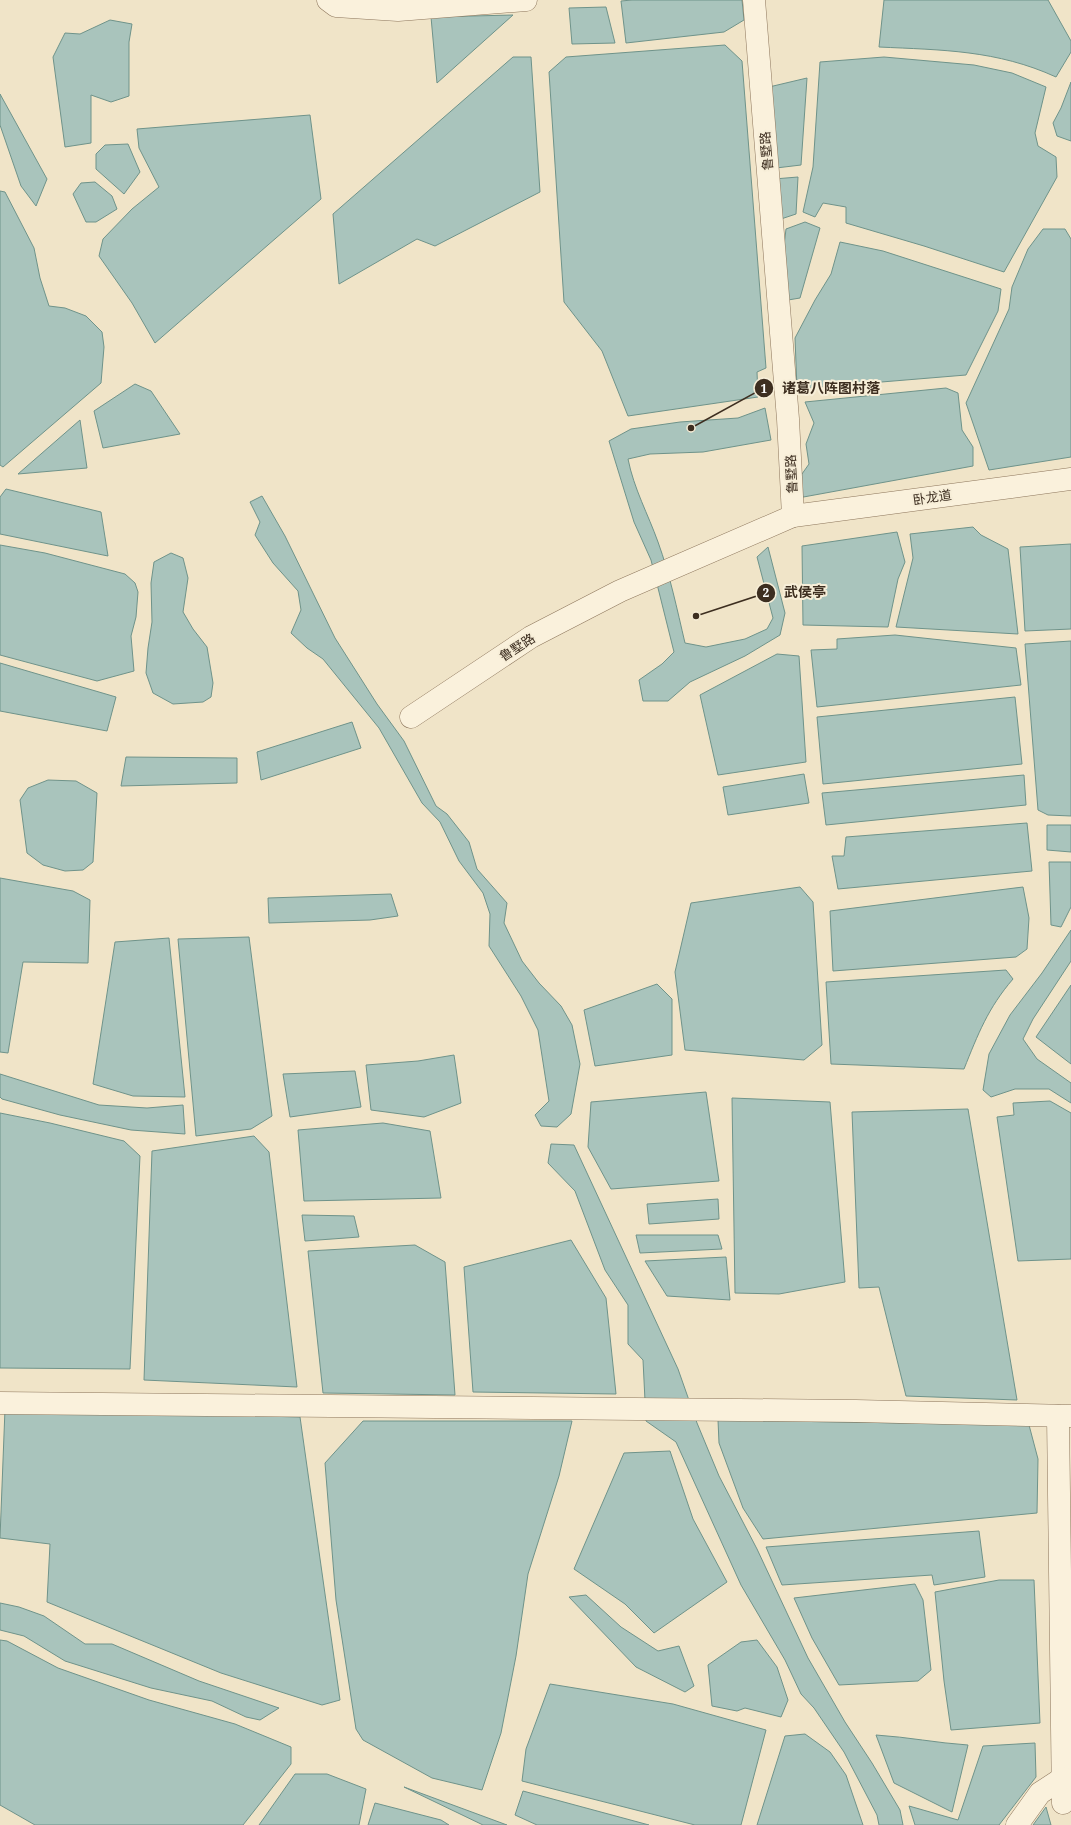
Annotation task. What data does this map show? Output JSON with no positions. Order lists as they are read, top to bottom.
{
  "streets": {
    "street": ["鲁墅路", "卧龙道"]
  },
  "crossings": [
    ["鲁墅路", "卧龙道"]
  ],
  "places": ["诸葛八阵图村落", "武侯亭"]
}
